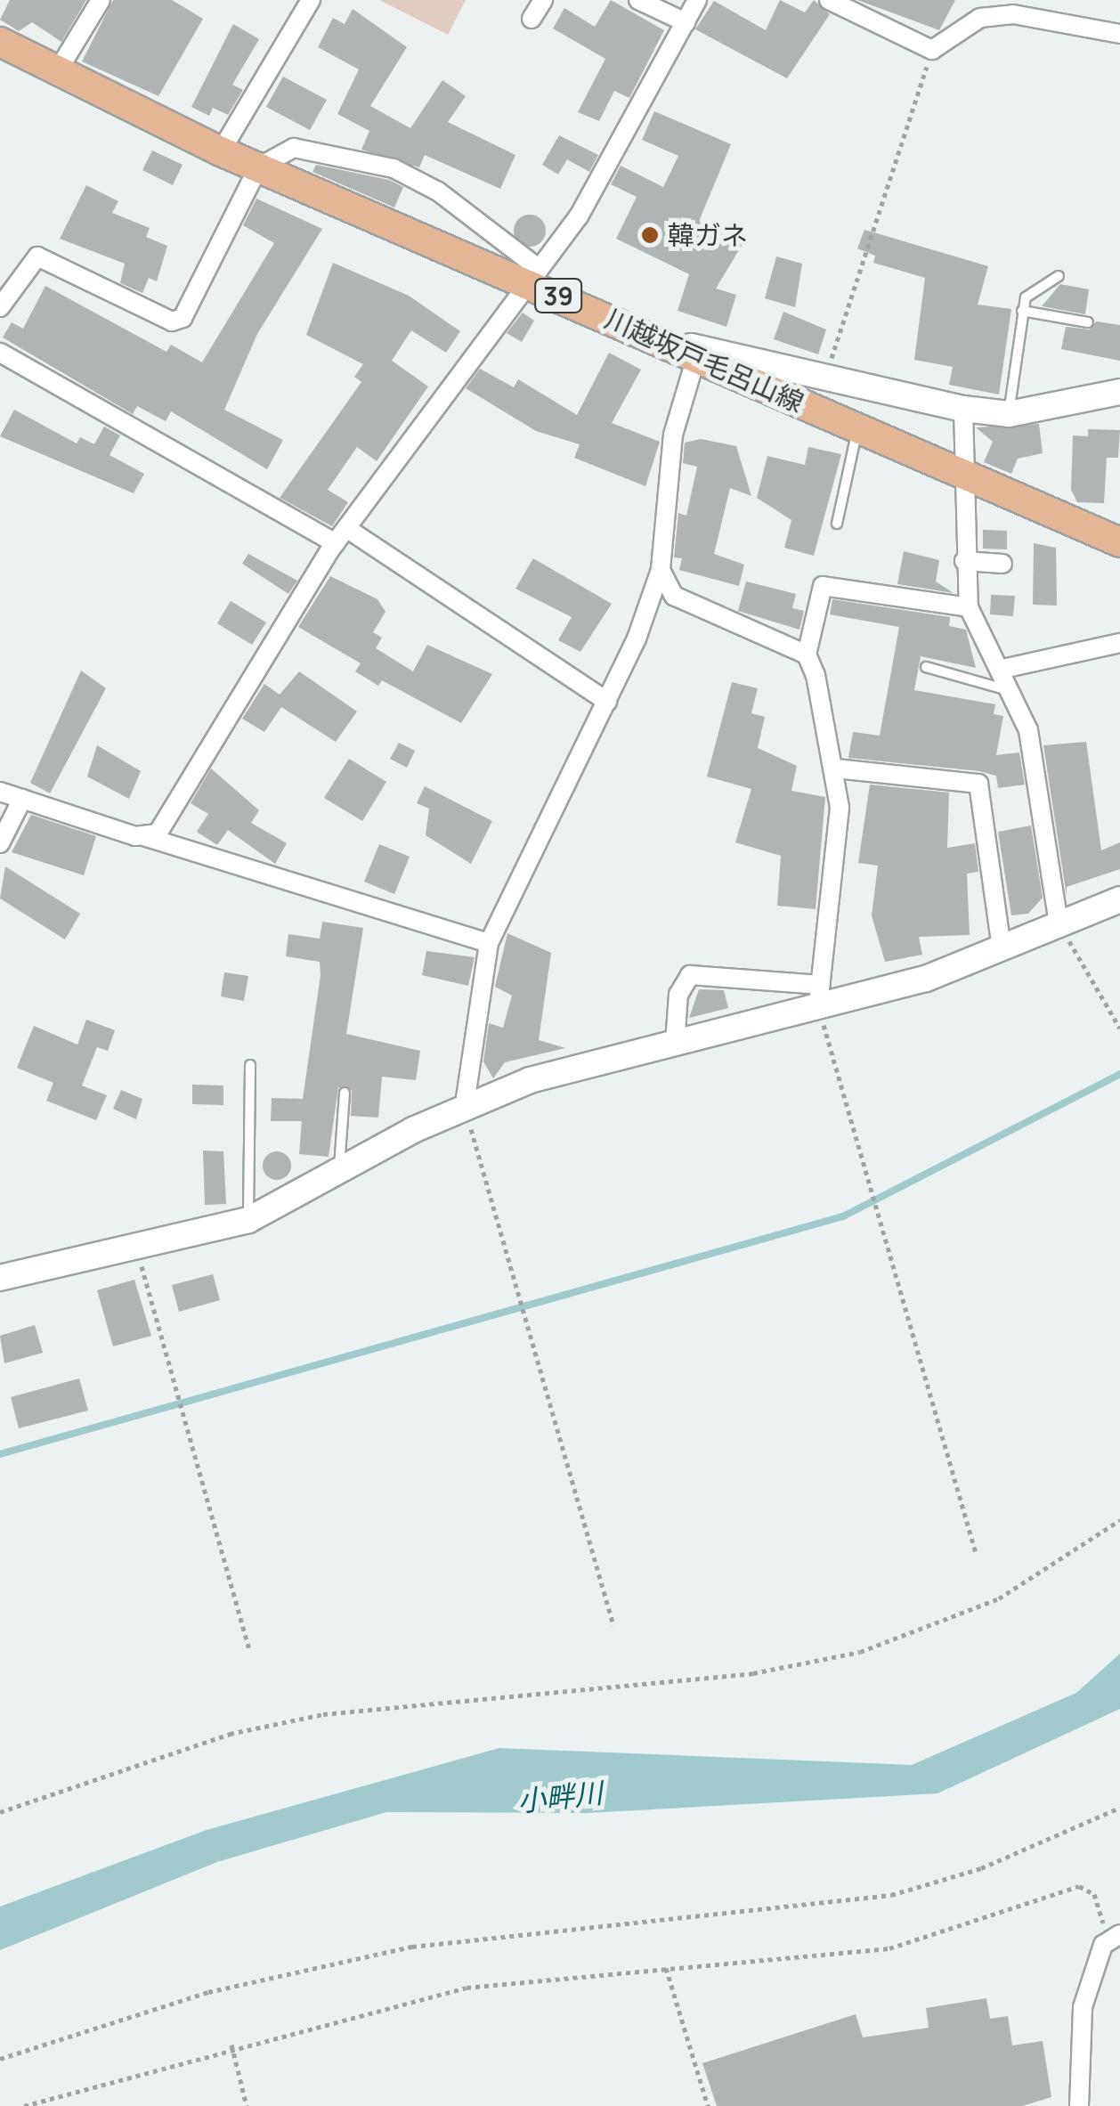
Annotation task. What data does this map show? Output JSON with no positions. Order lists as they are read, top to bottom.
{
  "streets": {
    "main road": ["39", "川越坂戸毛呂山線"]
  },
  "water": ["小畔川"],
  "places": ["韓ガネ"]
}
